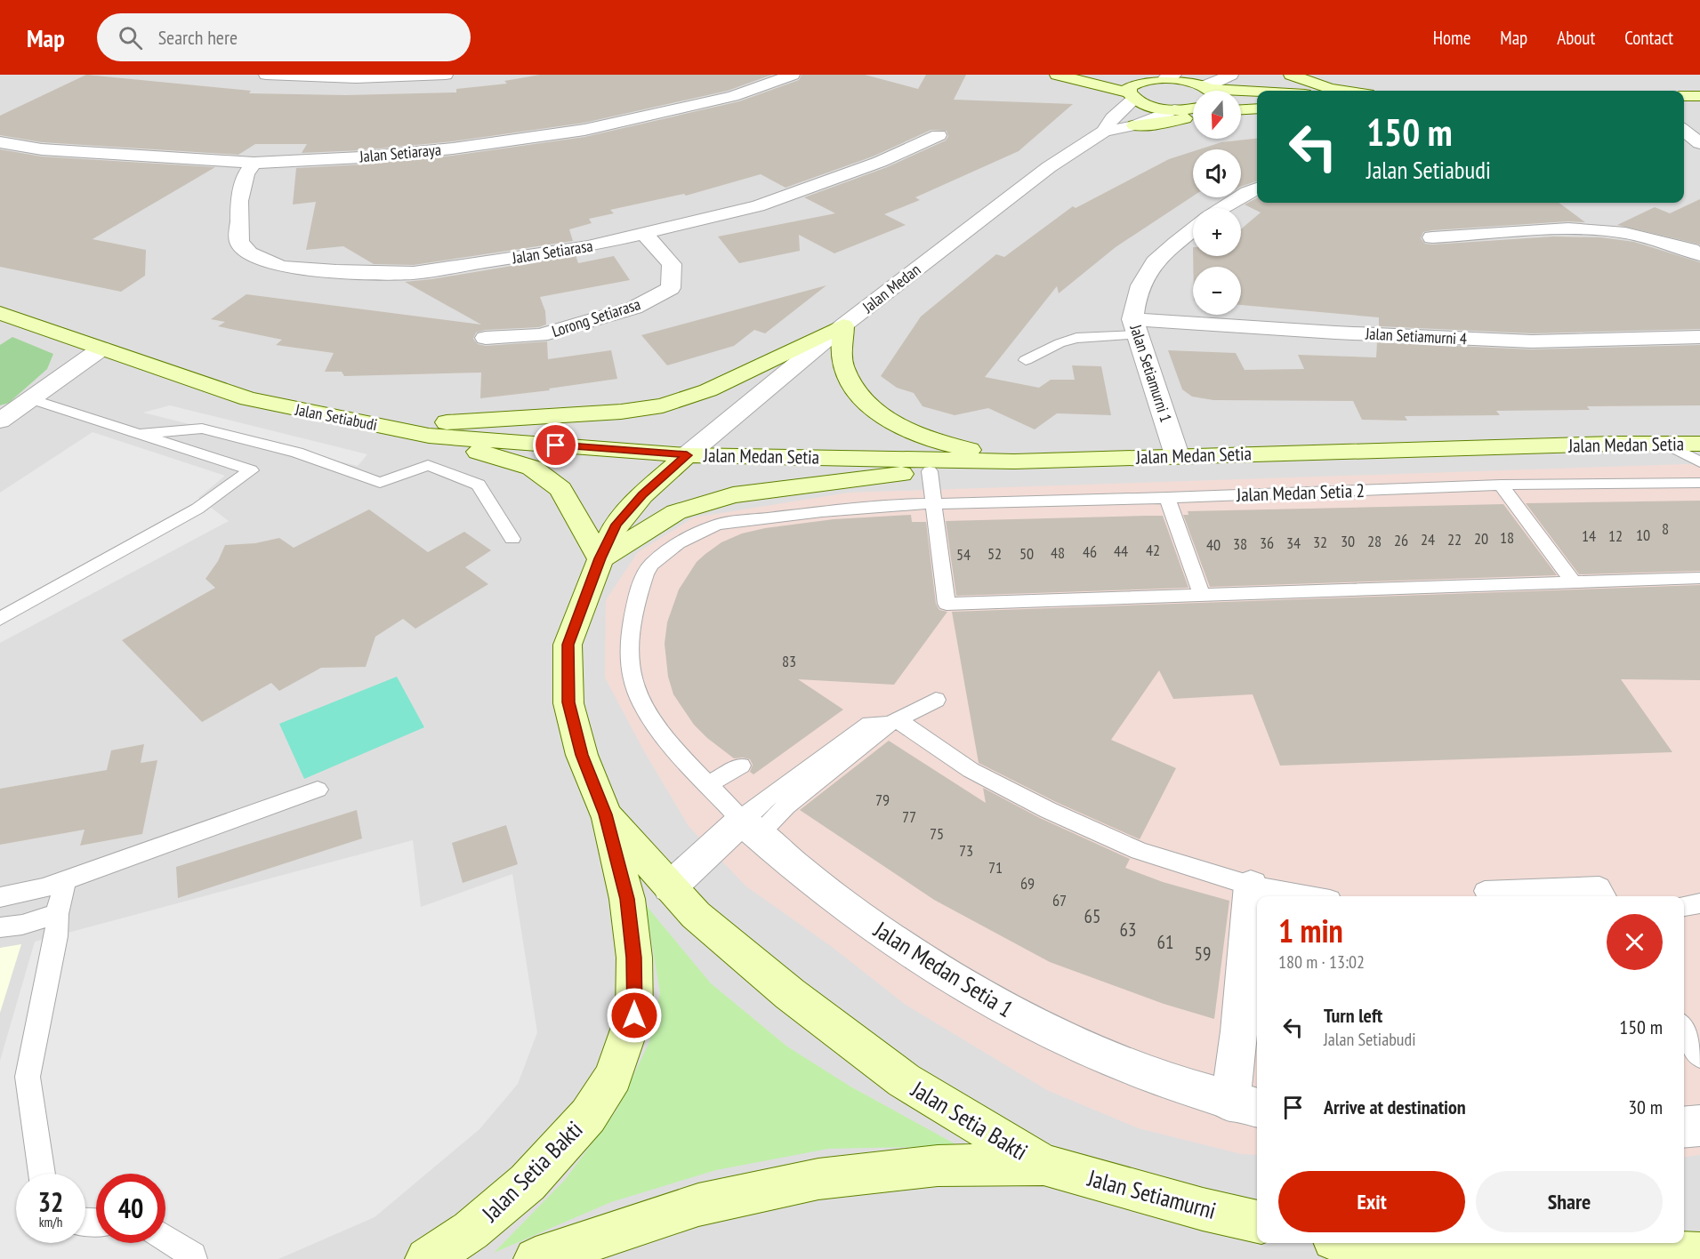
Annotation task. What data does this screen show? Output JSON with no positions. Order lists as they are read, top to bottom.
{
  "streets": {
    "street": [
      "Jalan Setiaraya",
      "Jalan Setiarasa",
      "Jalan Medan",
      "Lorong Setiarasa",
      "Jalan Setiamurni 4",
      "Jalan Setiamurni 1",
      "Jalan Setiabudi",
      "Jalan Medan Setia",
      "Jalan Medan Setia 1",
      "Jalan Setia Bakti",
      "Jalan Setiamurni"
    ],
    "lane": ["Jalan Medan Setia 2"]
  },
  "crossings": [
    ["Jalan Setiaraya", "Jalan Setiarasa"],
    ["Jalan Setiarasa", "Lorong Setiarasa"],
    ["Jalan Medan", "Jalan Setiabudi"],
    ["Jalan Medan", "Jalan Medan Setia"],
    ["Jalan Medan", "Jalan Setia Bakti"],
    ["Jalan Setiamurni 4", "Jalan Setiamurni 1"],
    ["Jalan Setiamurni 1", "Jalan Medan Setia"],
    ["Jalan Setiabudi", "Jalan Medan Setia"],
    ["Jalan Setiabudi", "Jalan Setia Bakti"],
    ["Jalan Medan Setia", "Jalan Setia Bakti"],
    ["Jalan Medan Setia 2", "Jalan Medan Setia 1"],
    ["Jalan Setia Bakti", "Jalan Setiamurni"]
  ],
  "house_numbers": [
    "8",
    "10",
    "14",
    "12",
    "18",
    "20",
    "24",
    "22",
    "26",
    "30",
    "28",
    "32",
    "36",
    "34",
    "38",
    "40",
    "42",
    "44",
    "46",
    "48",
    "52",
    "50",
    "54",
    "83",
    "79",
    "77",
    "75",
    "73",
    "71",
    "69",
    "67",
    "65",
    "63",
    "61",
    "59"
  ],
  "north": "bottom",
  "page": {
    "header": "Map",
    "search": "Search here",
    "nav": [
      "Home",
      "Map",
      "About",
      "Contact"
    ],
    "map_buttons": ["+", "−"],
    "turn": ["150 m", "Jalan Setiabudi"],
    "heading": ["1 min", "180 m · 13:02"],
    "list": [
      {
        "name": "Turn left",
        "note": "Jalan Setiabudi",
        "value": "150 m"
      },
      {
        "name": "Arrive at destination",
        "value": "30 m"
      }
    ],
    "buttons": ["Exit", "Share"],
    "speed": "32 km/h",
    "limit": "40"
  }
}
